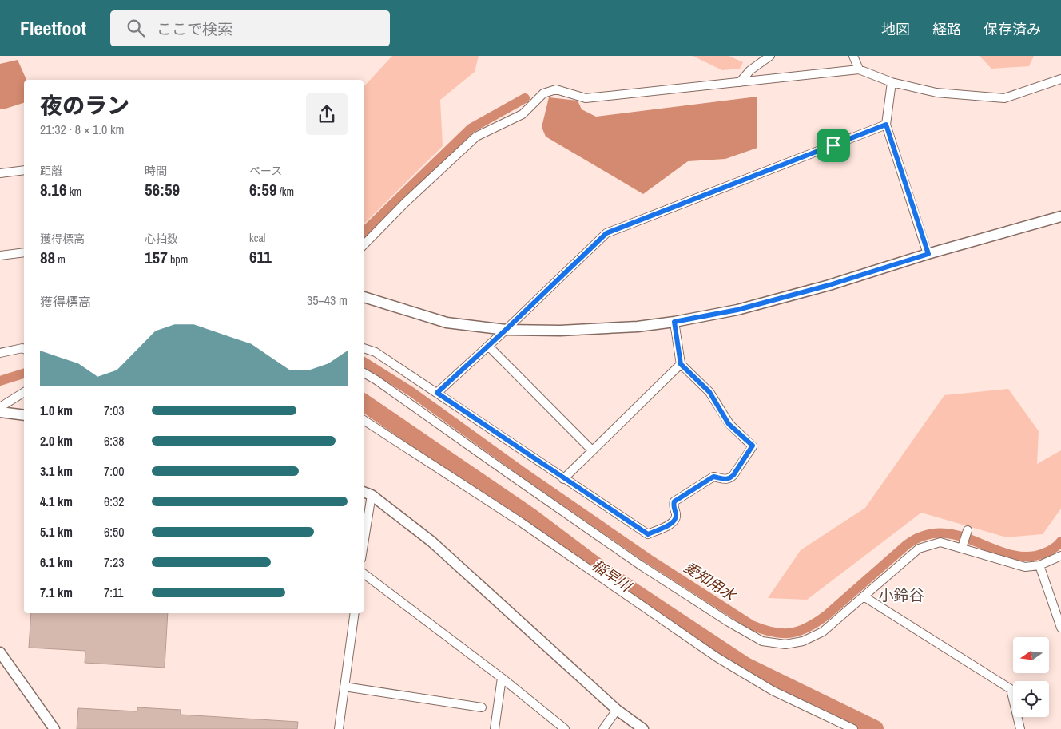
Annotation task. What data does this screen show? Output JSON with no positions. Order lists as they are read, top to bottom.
{
  "districts": ["小鈴谷"],
  "water": ["稲早川", "愛知用水"],
  "north": "left",
  "page": {
    "header": "Fleetfoot",
    "search": "ここで検索",
    "nav": ["地図", "経路", "保存済み"],
    "heading": ["夜のラン", "21:32 · 8 × 1.0 km"],
    "stats": [
      ["距離", "8.16 km"],
      ["時間", "56:59"],
      ["ペース", "6:59 /km"],
      ["獲得標高", "88 m"],
      ["心拍数", "157 bpm"],
      ["kcal", "611"]
    ],
    "chart": ["獲得標高", "35–43 m"],
    "list": [
      {
        "name": "1.0 km",
        "note": "7:03"
      },
      {
        "name": "2.0 km",
        "note": "6:38"
      },
      {
        "name": "3.1 km",
        "note": "7:00"
      },
      {
        "name": "4.1 km",
        "note": "6:32"
      },
      {
        "name": "5.1 km",
        "note": "6:50"
      },
      {
        "name": "6.1 km",
        "note": "7:23"
      },
      {
        "name": "7.1 km",
        "note": "7:11"
      }
    ]
  }
}
